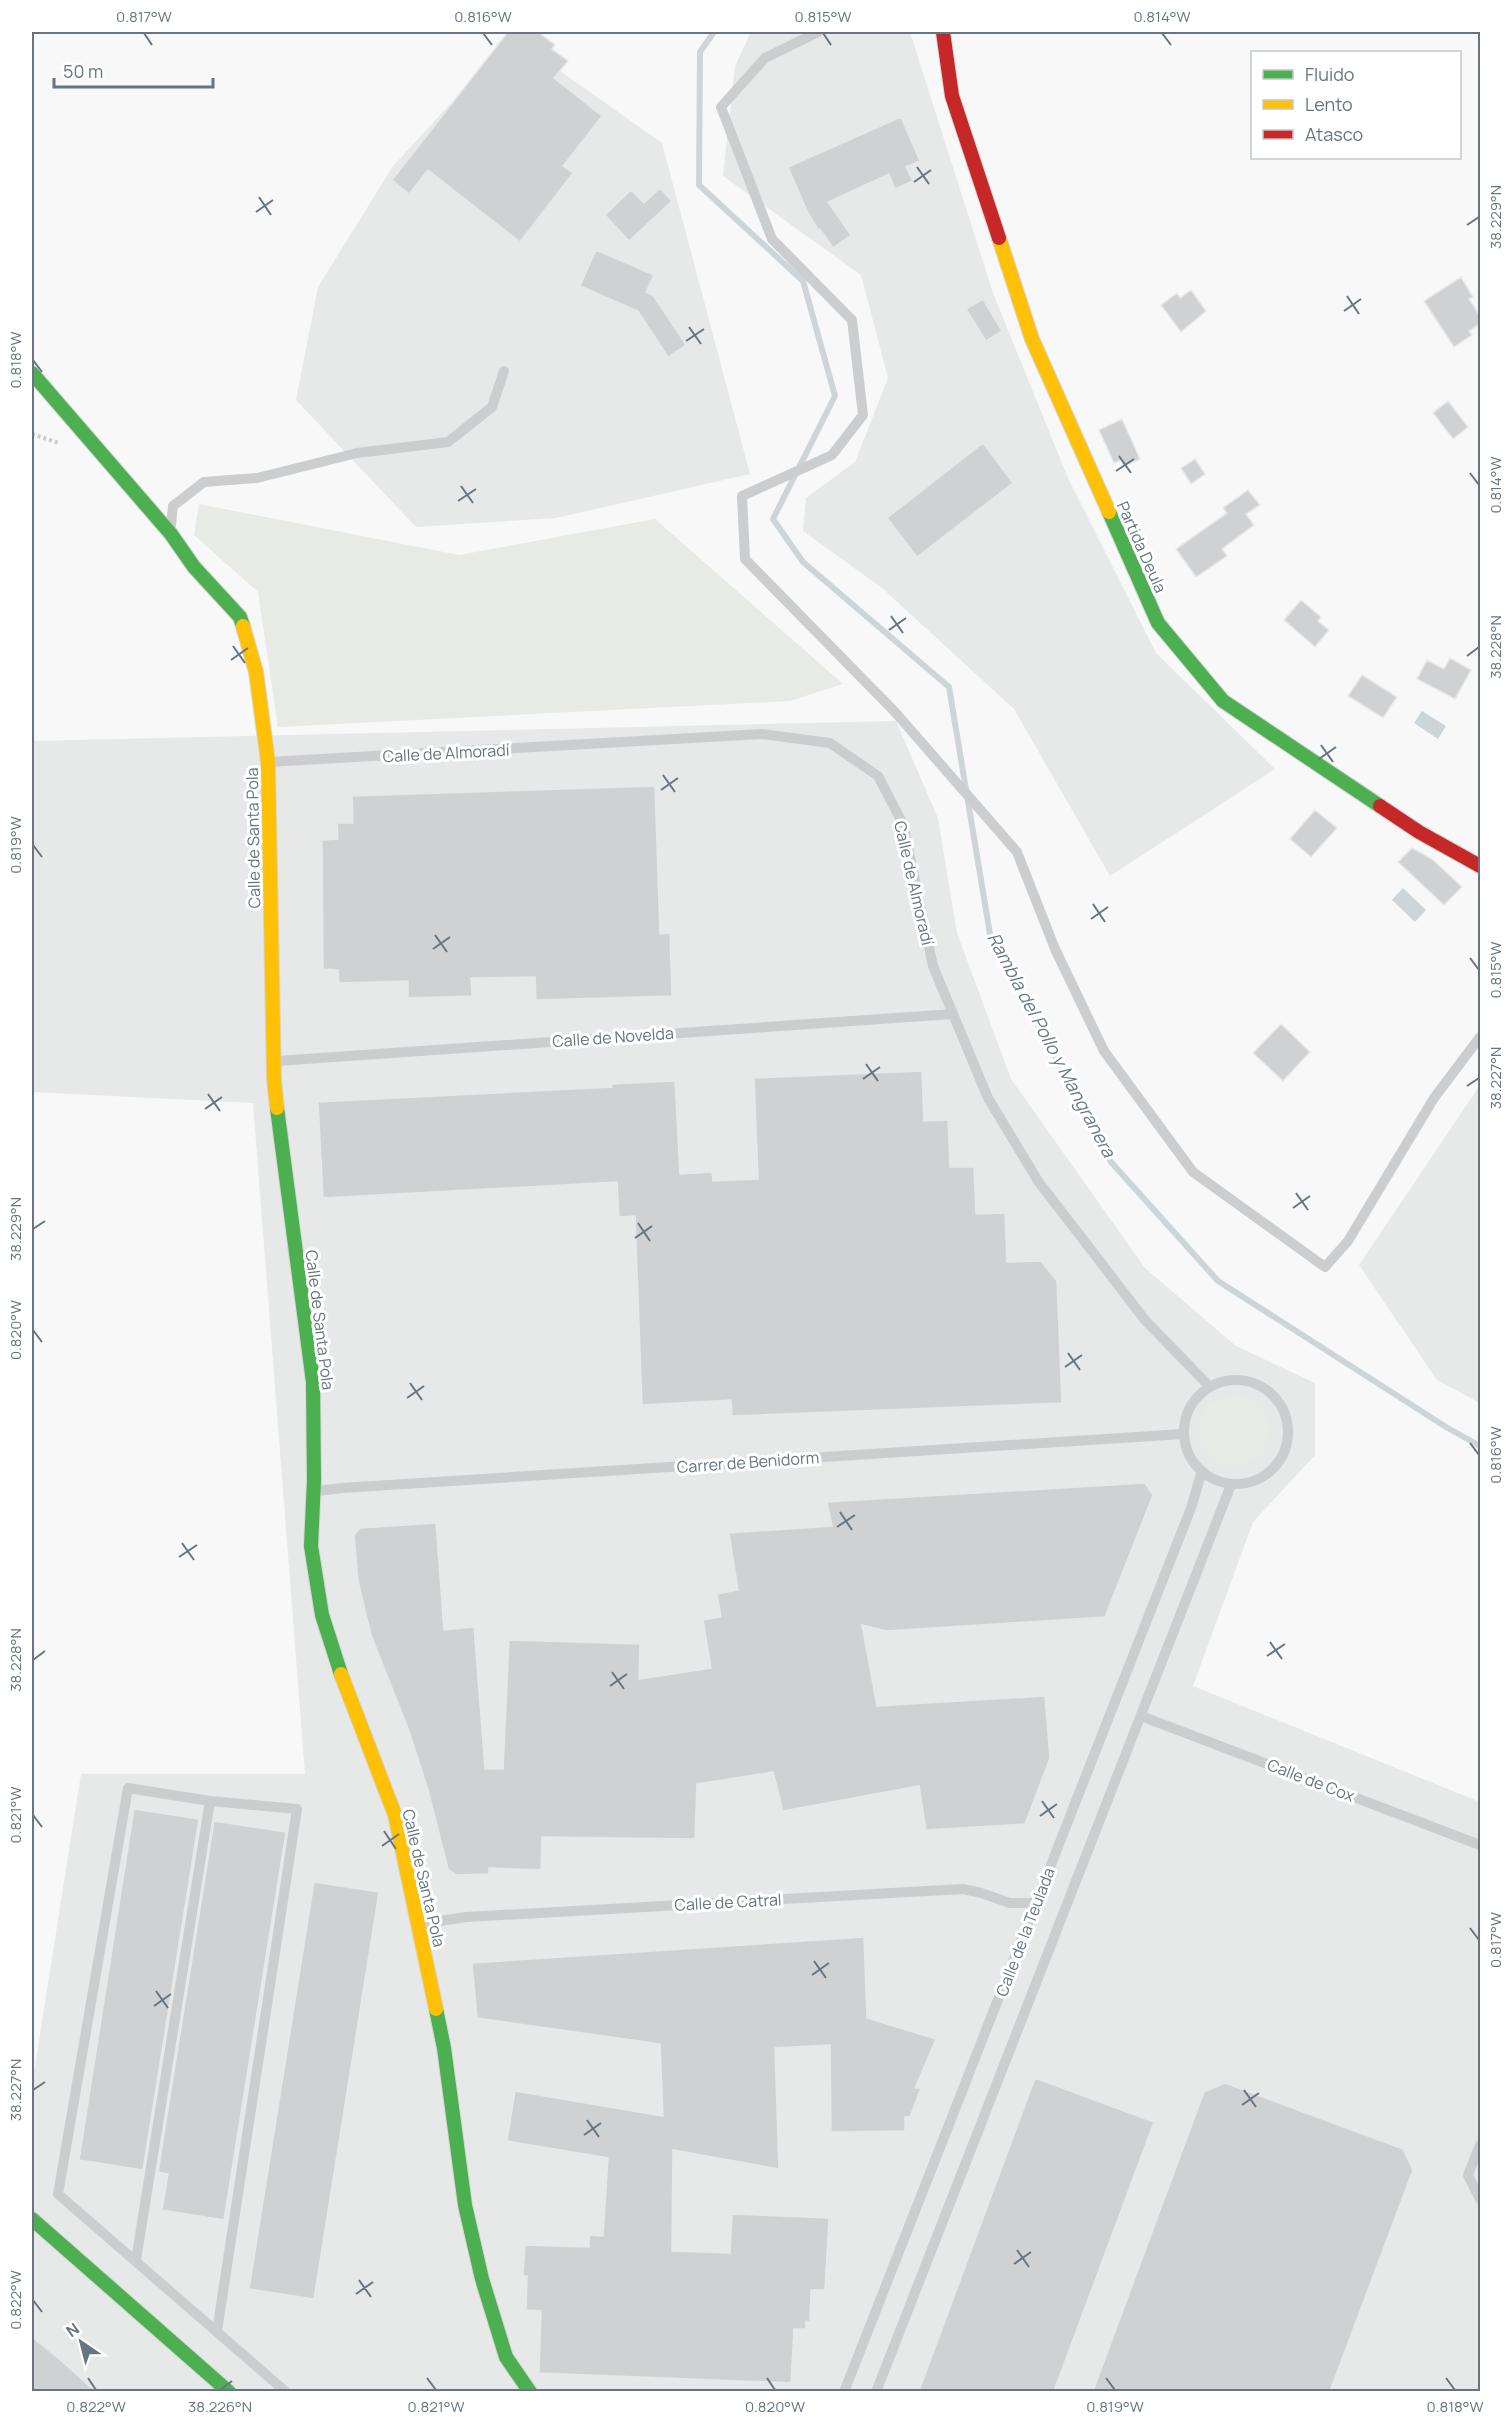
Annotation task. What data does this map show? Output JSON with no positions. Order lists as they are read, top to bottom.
{
  "streets": {
    "street": ["Partida Deula", "Calle de Santa Pola"],
    "lane": [
      "Calle de Almoradí",
      "Calle de Novelda",
      "Carrer de Benidorm",
      "Calle de Cox",
      "Calle de Catral",
      "Calle de la Teulada"
    ]
  },
  "crossings": [
    ["Calle de Almoradí", "Calle de Santa Pola"],
    ["Calle de Almoradí", "Calle de Novelda"],
    ["Calle de Almoradí", "Carrer de Benidorm"],
    ["Calle de Almoradí", "Calle de la Teulada"],
    ["Calle de Santa Pola", "Calle de Novelda"],
    ["Calle de Santa Pola", "Carrer de Benidorm"],
    ["Calle de Santa Pola", "Calle de Catral"],
    ["Carrer de Benidorm", "Calle de la Teulada"],
    ["Calle de Cox", "Calle de la Teulada"],
    ["Calle de Catral", "Calle de la Teulada"]
  ],
  "water": ["Rambla del Pollo y Mangranera"],
  "legend": ["Fluido", "Lento", "Atasco"],
  "scale_bar": "50 m",
  "north": "top left",
  "coordinates": [
    "0.817°W",
    "0.816°W",
    "0.815°W",
    "0.814°W",
    "38.229°N",
    "0.818°W",
    "38.228°N",
    "0.819°W",
    "38.227°N",
    "0.820°W",
    "0.821°W",
    "0.822°W",
    "38.226°N"
  ]
}
